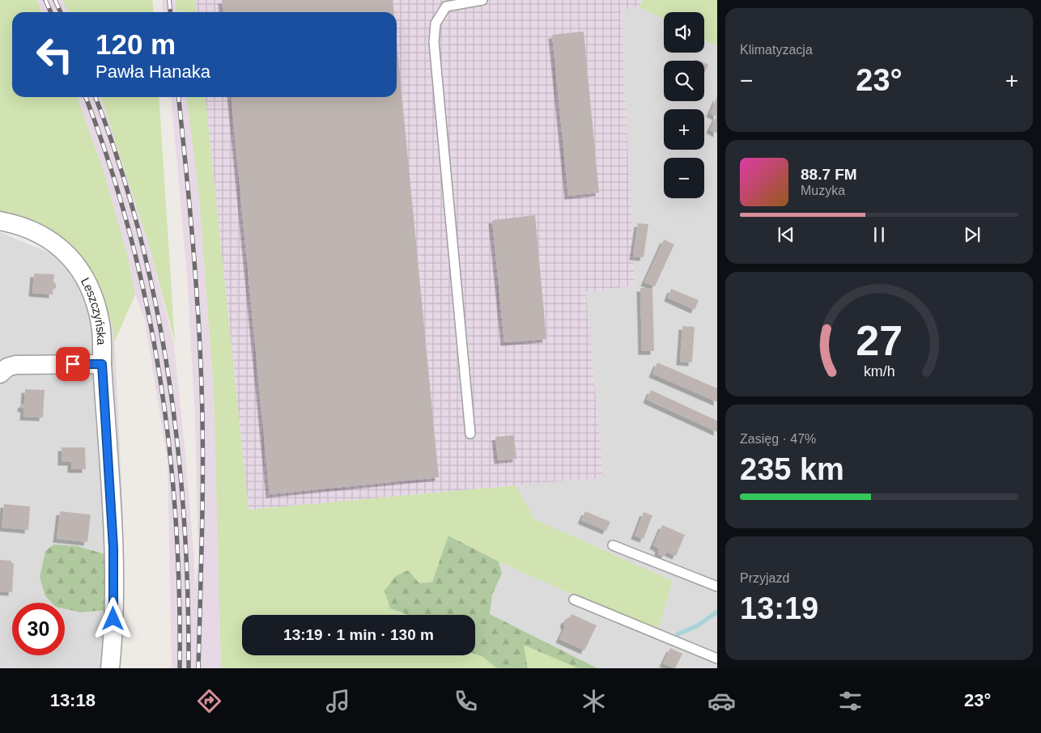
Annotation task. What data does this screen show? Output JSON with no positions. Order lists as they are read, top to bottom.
{
  "streets": {
    "street": ["Leszczyńska"]
  },
  "page": {
    "tile": [
      "Klimatyzacja",
      ["Zasięg · 47%", "235 km"],
      ["Przyjazd", "13:19"]
    ],
    "map_buttons": ["+", "−"],
    "turn": ["120 m", "Pawła Hanaka"],
    "heat": ["−", "23°", "+"],
    "song": ["88.7 FM", "Muzyka"],
    "limit": "30",
    "trip": "13:19 · 1 min · 130 m",
    "tabs": ["13:18", "23°"],
    "gauge": ["27", "km/h"]
  }
}
